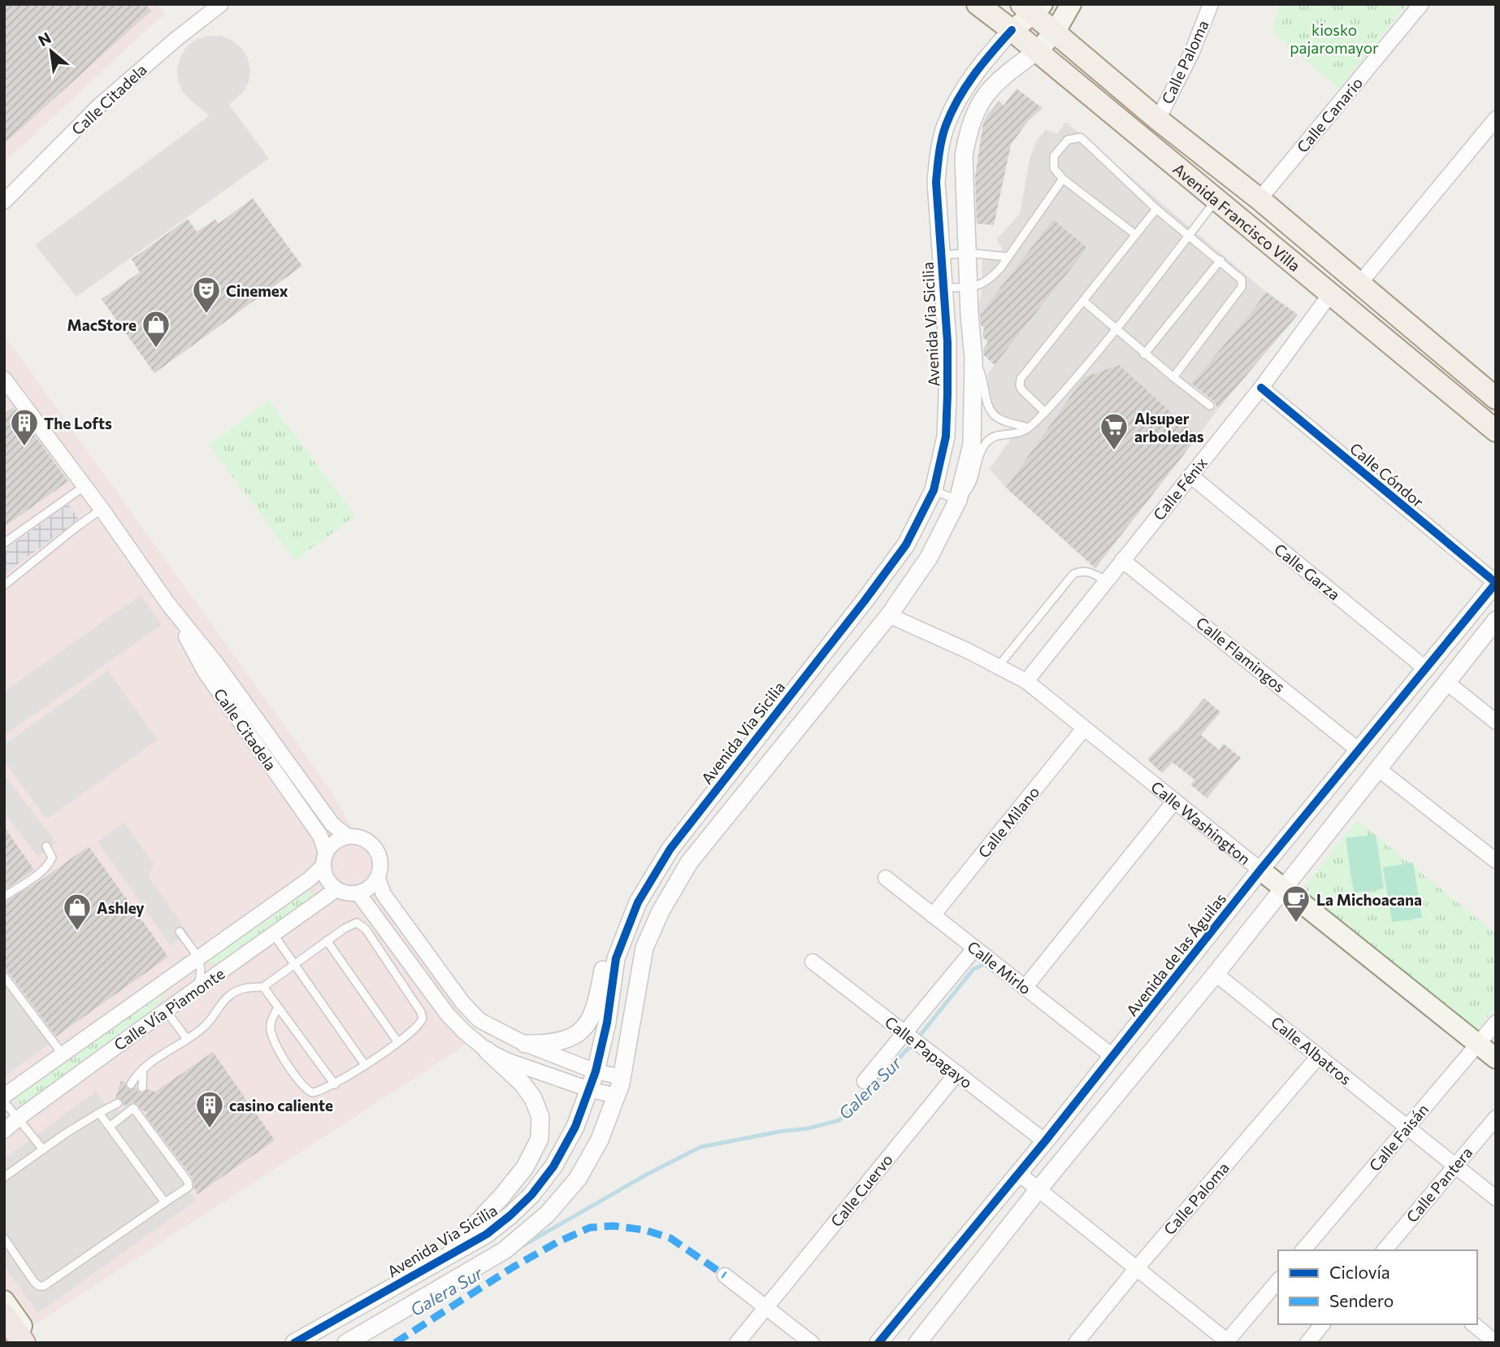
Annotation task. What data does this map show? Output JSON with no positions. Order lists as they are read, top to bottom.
{
  "streets": {
    "main road": ["Avenida Francisco Villa", "Calle Washington"],
    "street": [
      "Calle Paloma",
      "Calle Citadela",
      "Calle Canario",
      "Avenida Via Sicilia",
      "Calle Cóndor",
      "Calle Fénix",
      "Calle Garza",
      "Calle Flamingos",
      "Calle Milano",
      "Avenida de las Águilas",
      "Calle Mirlo",
      "Calle Vía Piamonte",
      "Calle Albatros",
      "Calle Papagayo",
      "Calle Faisán",
      "Calle Pantera",
      "Calle Cuervo"
    ]
  },
  "crossings": [
    ["Calle Paloma", "Avenida Francisco Villa"],
    ["Calle Paloma", "Calle Albatros"],
    ["Calle Citadela", "Calle Vía Piamonte"],
    ["Calle Canario", "Avenida Francisco Villa"],
    ["Avenida Francisco Villa", "Avenida Via Sicilia"],
    ["Avenida Francisco Villa", "Calle Fénix"],
    ["Calle Cóndor", "Calle Fénix"],
    ["Calle Cóndor", "Avenida de las Águilas"],
    ["Calle Fénix", "Calle Garza"],
    ["Calle Fénix", "Calle Flamingos"],
    ["Calle Fénix", "Calle Washington"],
    ["Calle Garza", "Avenida de las Águilas"],
    ["Calle Flamingos", "Avenida de las Águilas"],
    ["Calle Milano", "Calle Washington"],
    ["Calle Milano", "Calle Mirlo"],
    ["Calle Washington", "Avenida de las Águilas"],
    ["Calle Washington", "Calle Faisán"],
    ["Avenida de las Águilas", "Calle Mirlo"],
    ["Avenida de las Águilas", "Calle Papagayo"],
    ["Calle Albatros", "Calle Faisán"],
    ["Calle Albatros", "Calle Pantera"],
    ["Calle Papagayo", "Calle Cuervo"]
  ],
  "water": ["Galera Sur"],
  "parks": ["kiosko pajaromayor"],
  "places": {
    "theatre": ["Cinemex"],
    "shop": ["MacStore", "Ashley"],
    "building": ["The Lofts", "casino caliente"],
    "supermarket": ["Alsuper arboledas"],
    "cafe": ["La Michoacana"]
  },
  "legend": ["Ciclovía", "Sendero"],
  "north": "top left"
}
